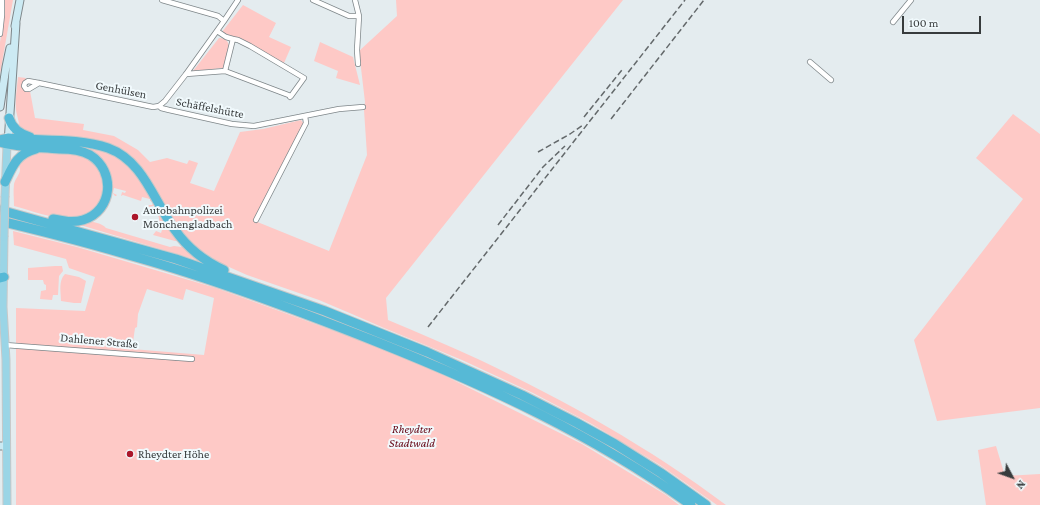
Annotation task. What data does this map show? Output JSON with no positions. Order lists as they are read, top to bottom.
{
  "streets": {
    "street": ["Genhülsen", "Schäffelshütte", "Dahlener Straße"]
  },
  "crossings": [
    ["Genhülsen", "Schäffelshütte"]
  ],
  "parks": ["Rheydter Stadtwald"],
  "places": ["Autobahnpolizei Mönchengladbach", "Rheydter Höhe"],
  "scale_bar": "100 m",
  "north": "bottom right"
}
